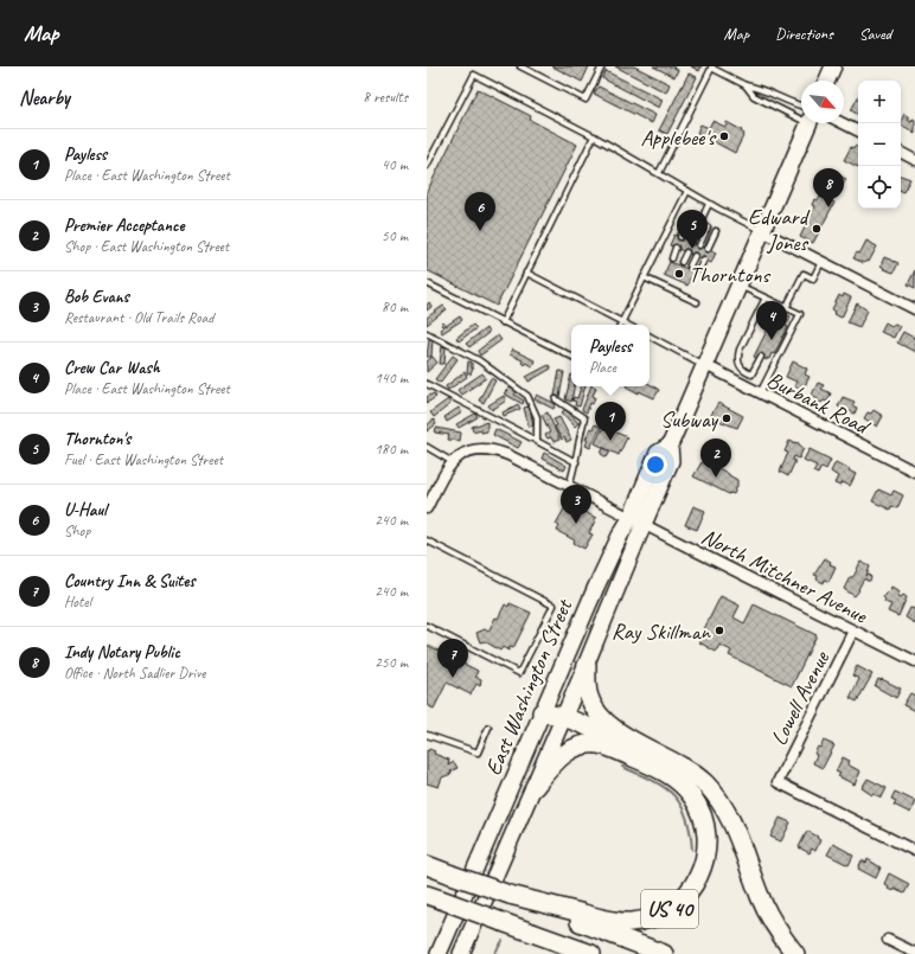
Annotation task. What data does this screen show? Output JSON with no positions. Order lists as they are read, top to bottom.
{
  "streets": {
    "highway": ["US 40"],
    "main road": ["East Washington Street"],
    "street": ["Burbank Road", "North Mitchner Avenue", "Lowell Avenue"]
  },
  "crossings": [
    ["Burbank Road", "East Washington Street"],
    ["North Mitchner Avenue", "East Washington Street"],
    ["North Mitchner Avenue", "Lowell Avenue"],
    ["East Washington Street", "US 40"]
  ],
  "places": [
    "Applebee's",
    "Edward Jones",
    "Thorntons",
    "Subway",
    "Ray Skillman"
  ],
  "north": "bottom right",
  "page": {
    "header": "Map",
    "nav": ["Map", "Directions", "Saved"],
    "heading": ["Nearby", "8 results"],
    "map_buttons": ["+", "−"],
    "list": [
      {
        "mark": "1",
        "name": "Payless",
        "note": "Place · East Washington Street",
        "value": "40 m"
      },
      {
        "mark": "2",
        "name": "Premier Acceptance",
        "note": "Shop · East Washington Street",
        "value": "50 m"
      },
      {
        "mark": "3",
        "name": "Bob Evans",
        "note": "Restaurant · Old Trails Road",
        "value": "80 m"
      },
      {
        "mark": "4",
        "name": "Crew Car Wash",
        "note": "Place · East Washington Street",
        "value": "140 m"
      },
      {
        "mark": "5",
        "name": "Thornton's",
        "note": "Fuel · East Washington Street",
        "value": "180 m"
      },
      {
        "mark": "6",
        "name": "U-Haul",
        "note": "Shop",
        "value": "240 m"
      },
      {
        "mark": "7",
        "name": "Country Inn & Suites",
        "note": "Hotel",
        "value": "240 m"
      },
      {
        "mark": "8",
        "name": "Indy Notary Public",
        "note": "Office · North Sadlier Drive",
        "value": "250 m"
      }
    ],
    "pins": [
      "8",
      "6",
      "5",
      "4",
      "1",
      "2",
      "3",
      "7"
    ],
    "popup": ["Payless", "Place"]
  }
}
